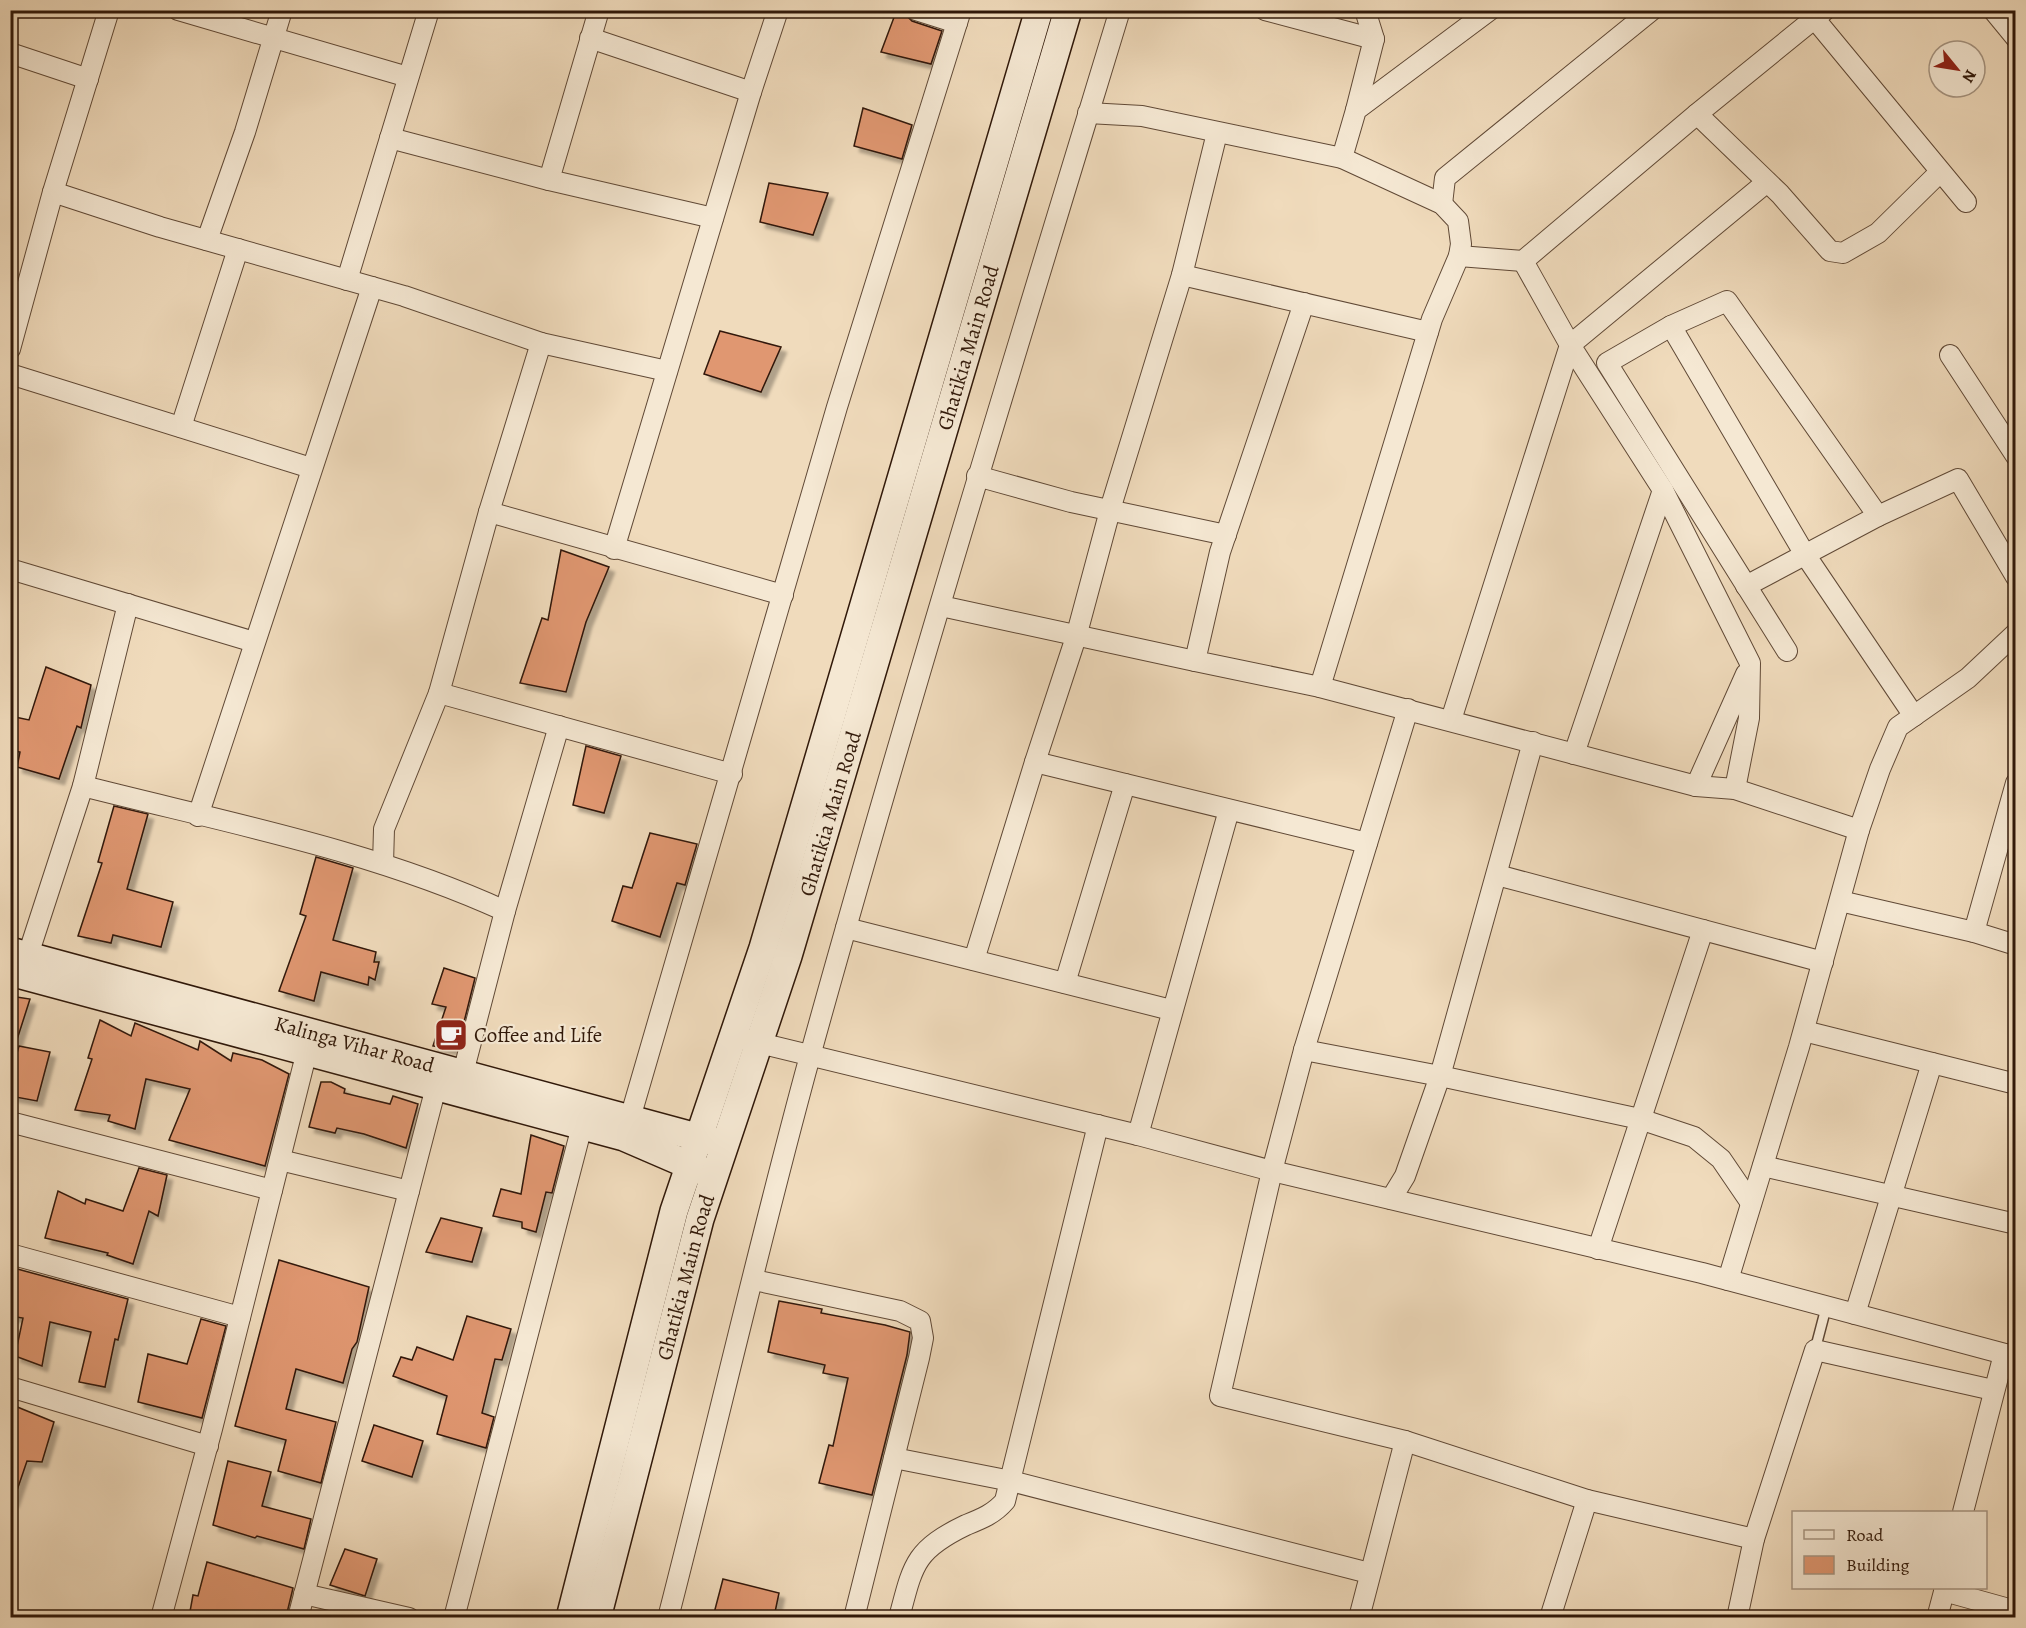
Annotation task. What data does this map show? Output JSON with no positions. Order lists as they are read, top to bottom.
{
  "streets": {
    "street": ["Ghatikia Main Road", "Kalinga Vihar Road"]
  },
  "crossings": [
    ["Ghatikia Main Road", "Kalinga Vihar Road"]
  ],
  "places": {
    "cafe": ["Coffee and Life"]
  },
  "legend": ["Road", "Building"],
  "north": "bottom right"
}
